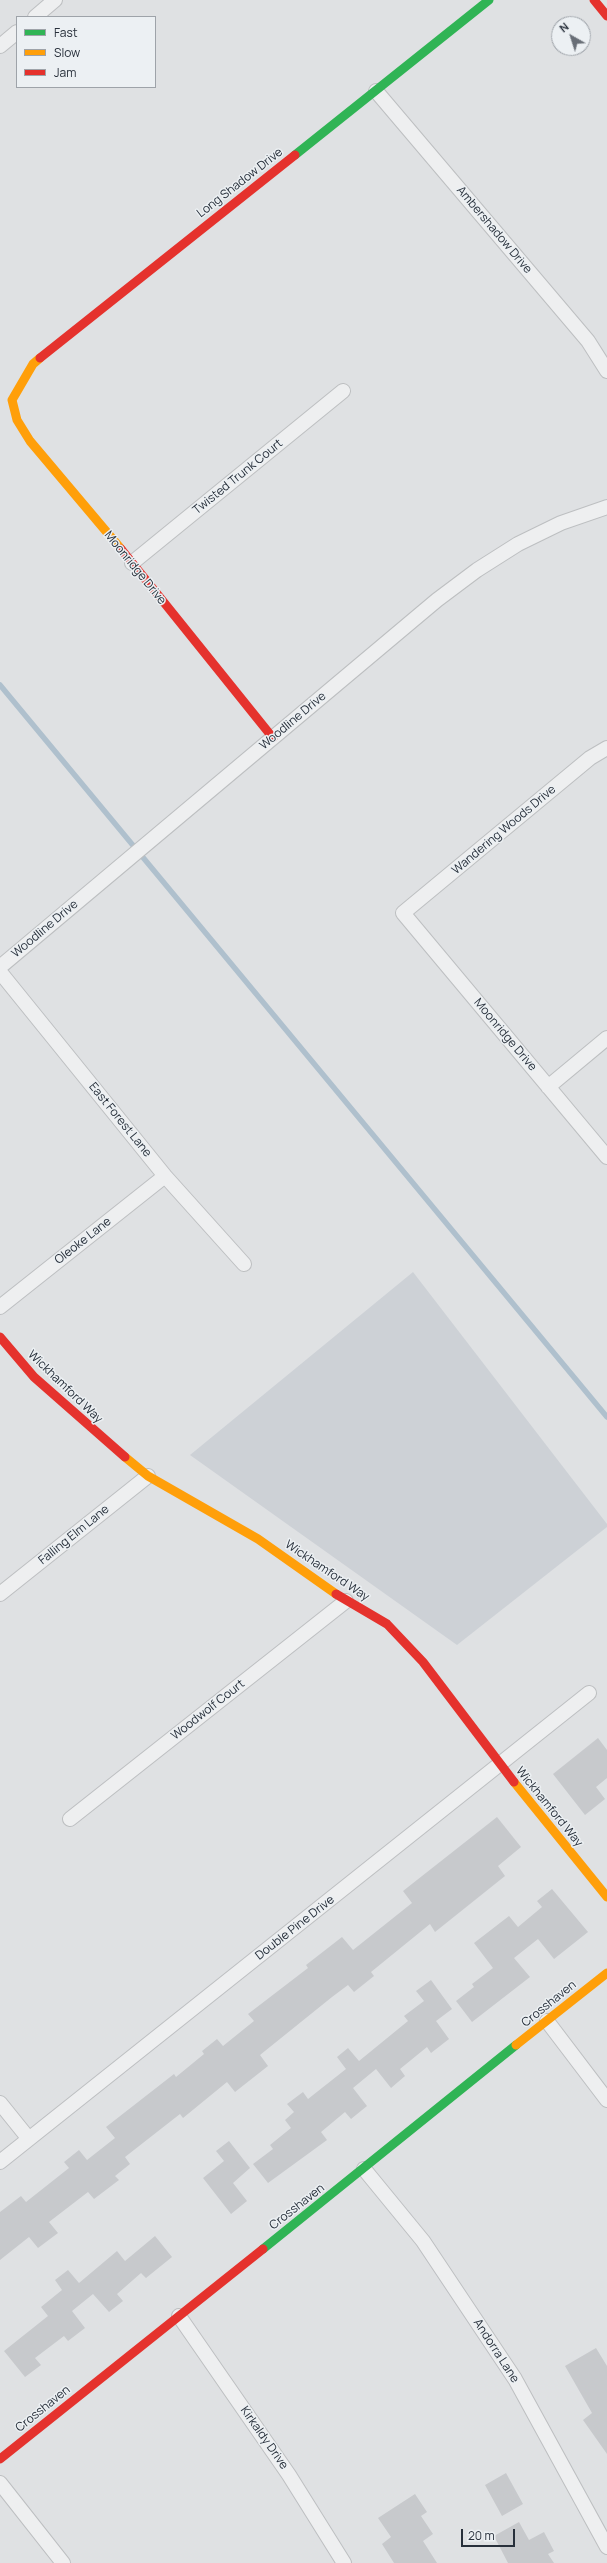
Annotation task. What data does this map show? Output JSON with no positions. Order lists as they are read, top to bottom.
{
  "streets": {
    "street": [
      "Long Shadow Drive",
      "Ambershadow Drive",
      "Twisted Trunk Court",
      "Moonridge Drive",
      "Woodline Drive",
      "Wandering Woods Drive",
      "East Forest Lane",
      "Oleoke Lane",
      "Wickhamford Way",
      "Falling Elm Lane",
      "Woodwolf Court",
      "Double Pine Drive",
      "Crosshaven",
      "Andorra Lane",
      "Kirkaldy Drive"
    ]
  },
  "crossings": [
    ["Long Shadow Drive", "Ambershadow Drive"],
    ["Long Shadow Drive", "Moonridge Drive"],
    ["Twisted Trunk Court", "Moonridge Drive"],
    ["Moonridge Drive", "Woodline Drive"],
    ["Moonridge Drive", "Wandering Woods Drive"],
    ["East Forest Lane", "Oleoke Lane"],
    ["Wickhamford Way", "Falling Elm Lane"],
    ["Wickhamford Way", "Woodwolf Court"],
    ["Wickhamford Way", "Double Pine Drive"],
    ["Crosshaven", "Andorra Lane"],
    ["Crosshaven", "Kirkaldy Drive"]
  ],
  "legend": ["Fast", "Slow", "Jam"],
  "scale_bar": "20 m",
  "north": "top left"
}
